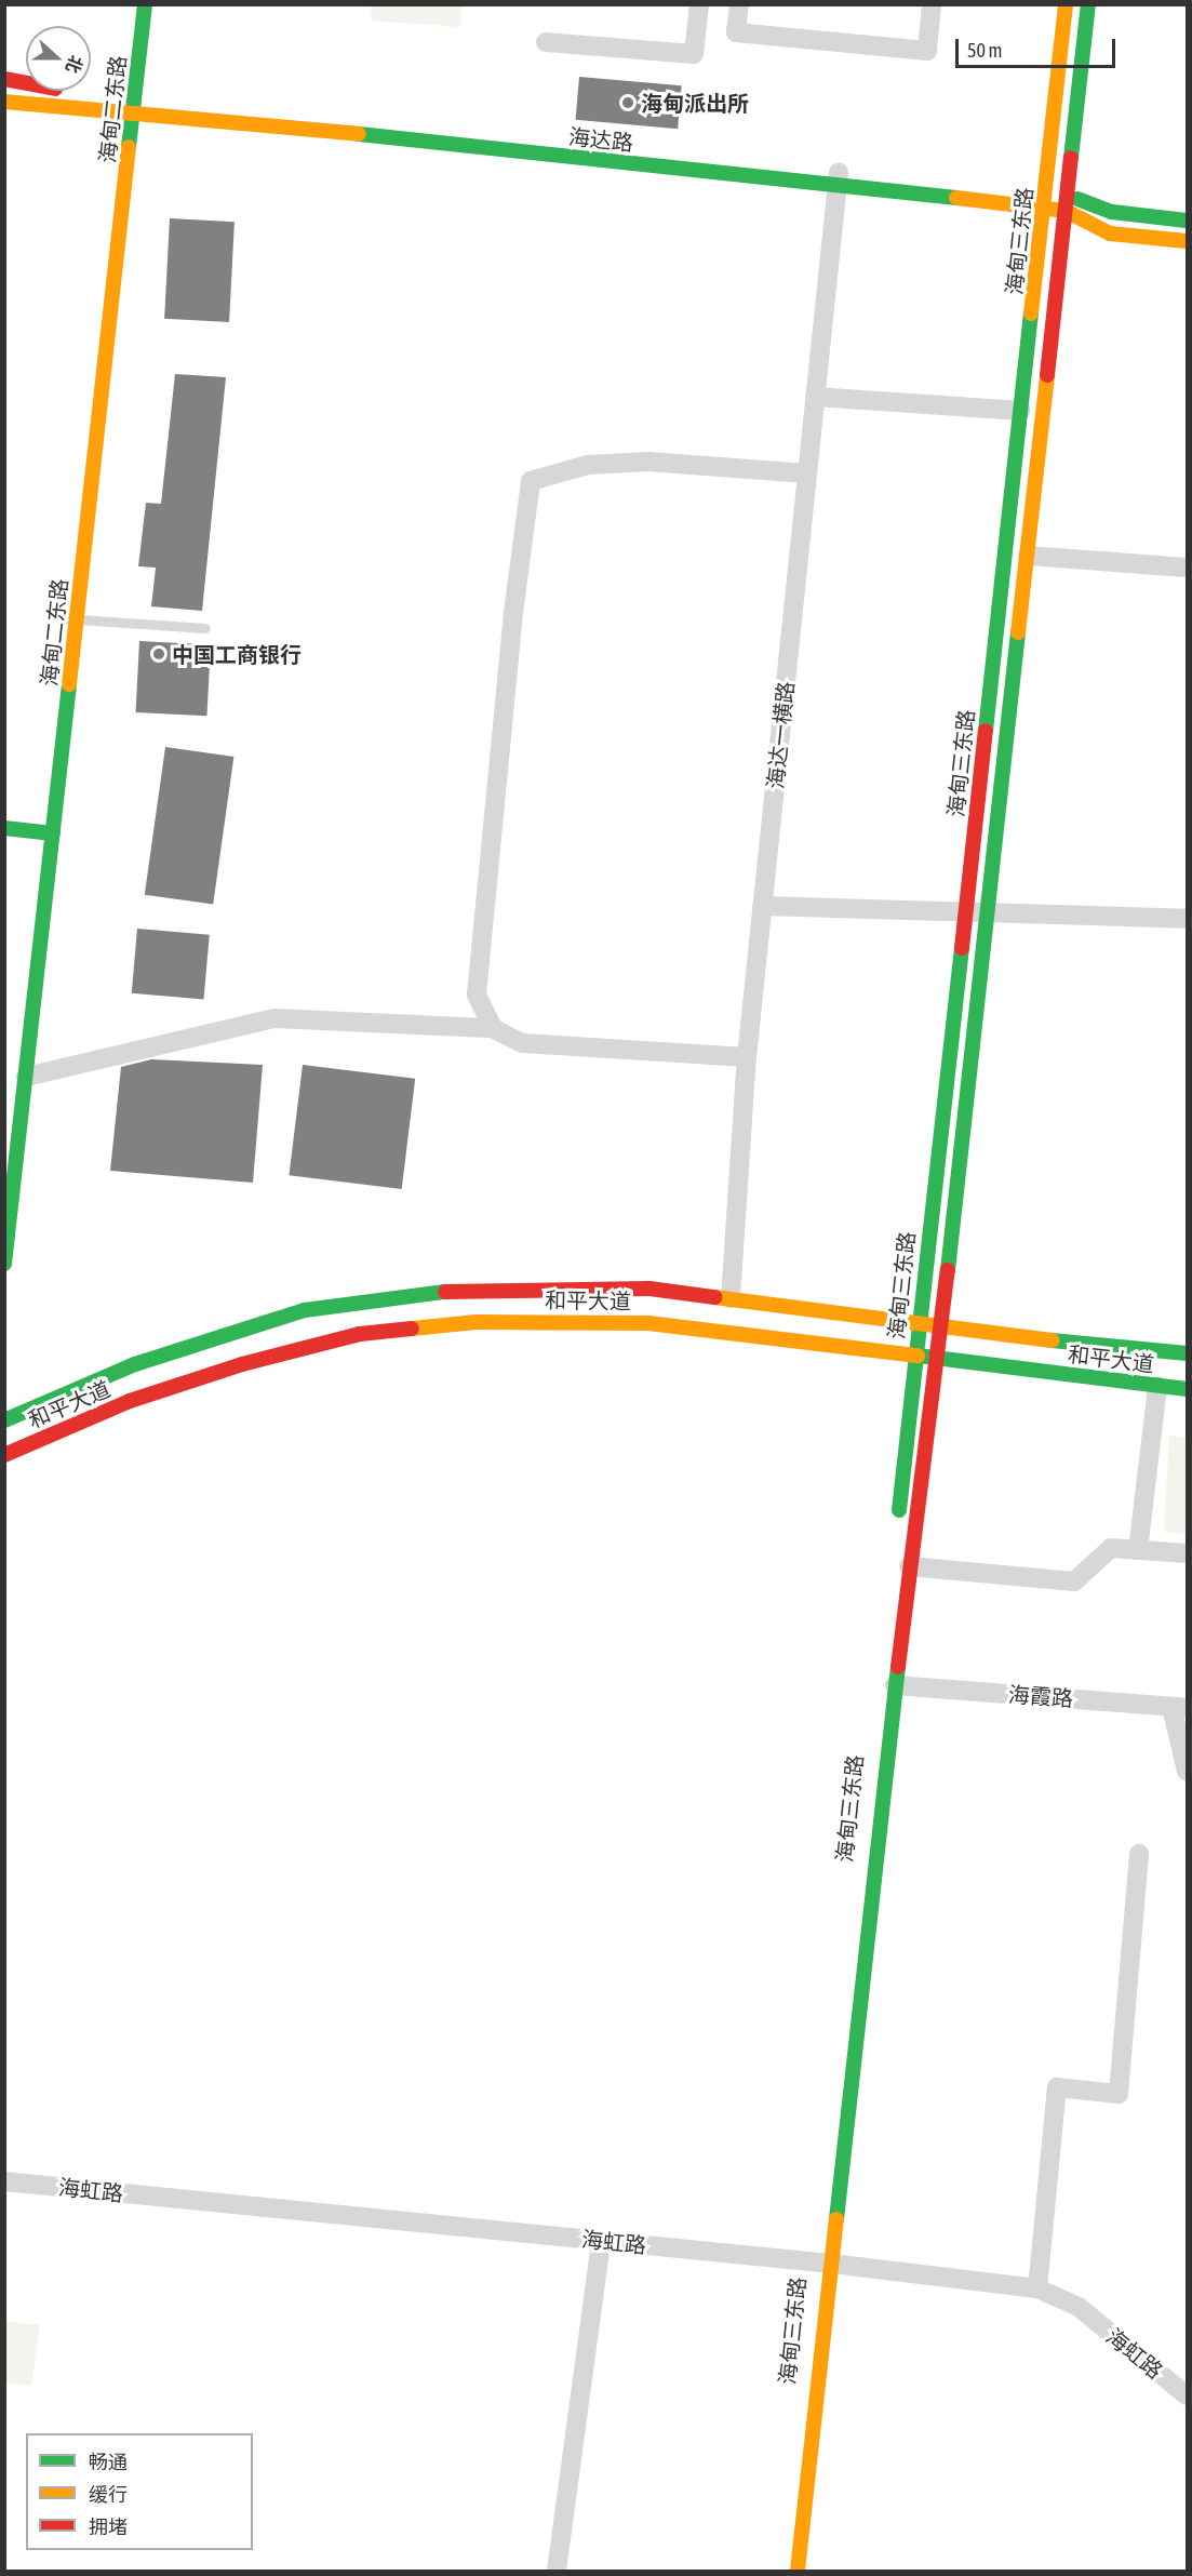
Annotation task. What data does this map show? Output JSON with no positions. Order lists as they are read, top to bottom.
{
  "streets": {
    "main road": [
      "海甸二东路",
      "海达路",
      "海甸三东路",
      "和平大道"
    ],
    "street": ["海达一横路", "海霞路", "海虹路"]
  },
  "crossings": [
    ["海甸二东路", "海达路"],
    ["海达路", "海甸三东路"],
    ["海达路", "海达一横路"],
    ["海甸三东路", "和平大道"],
    ["海甸三东路", "海虹路"],
    ["海达一横路", "和平大道"]
  ],
  "places": ["海甸派出所", "中国工商银行"],
  "legend": ["畅通", "缓行", "拥堵"],
  "scale_bar": "50 m",
  "north": "right"
}
